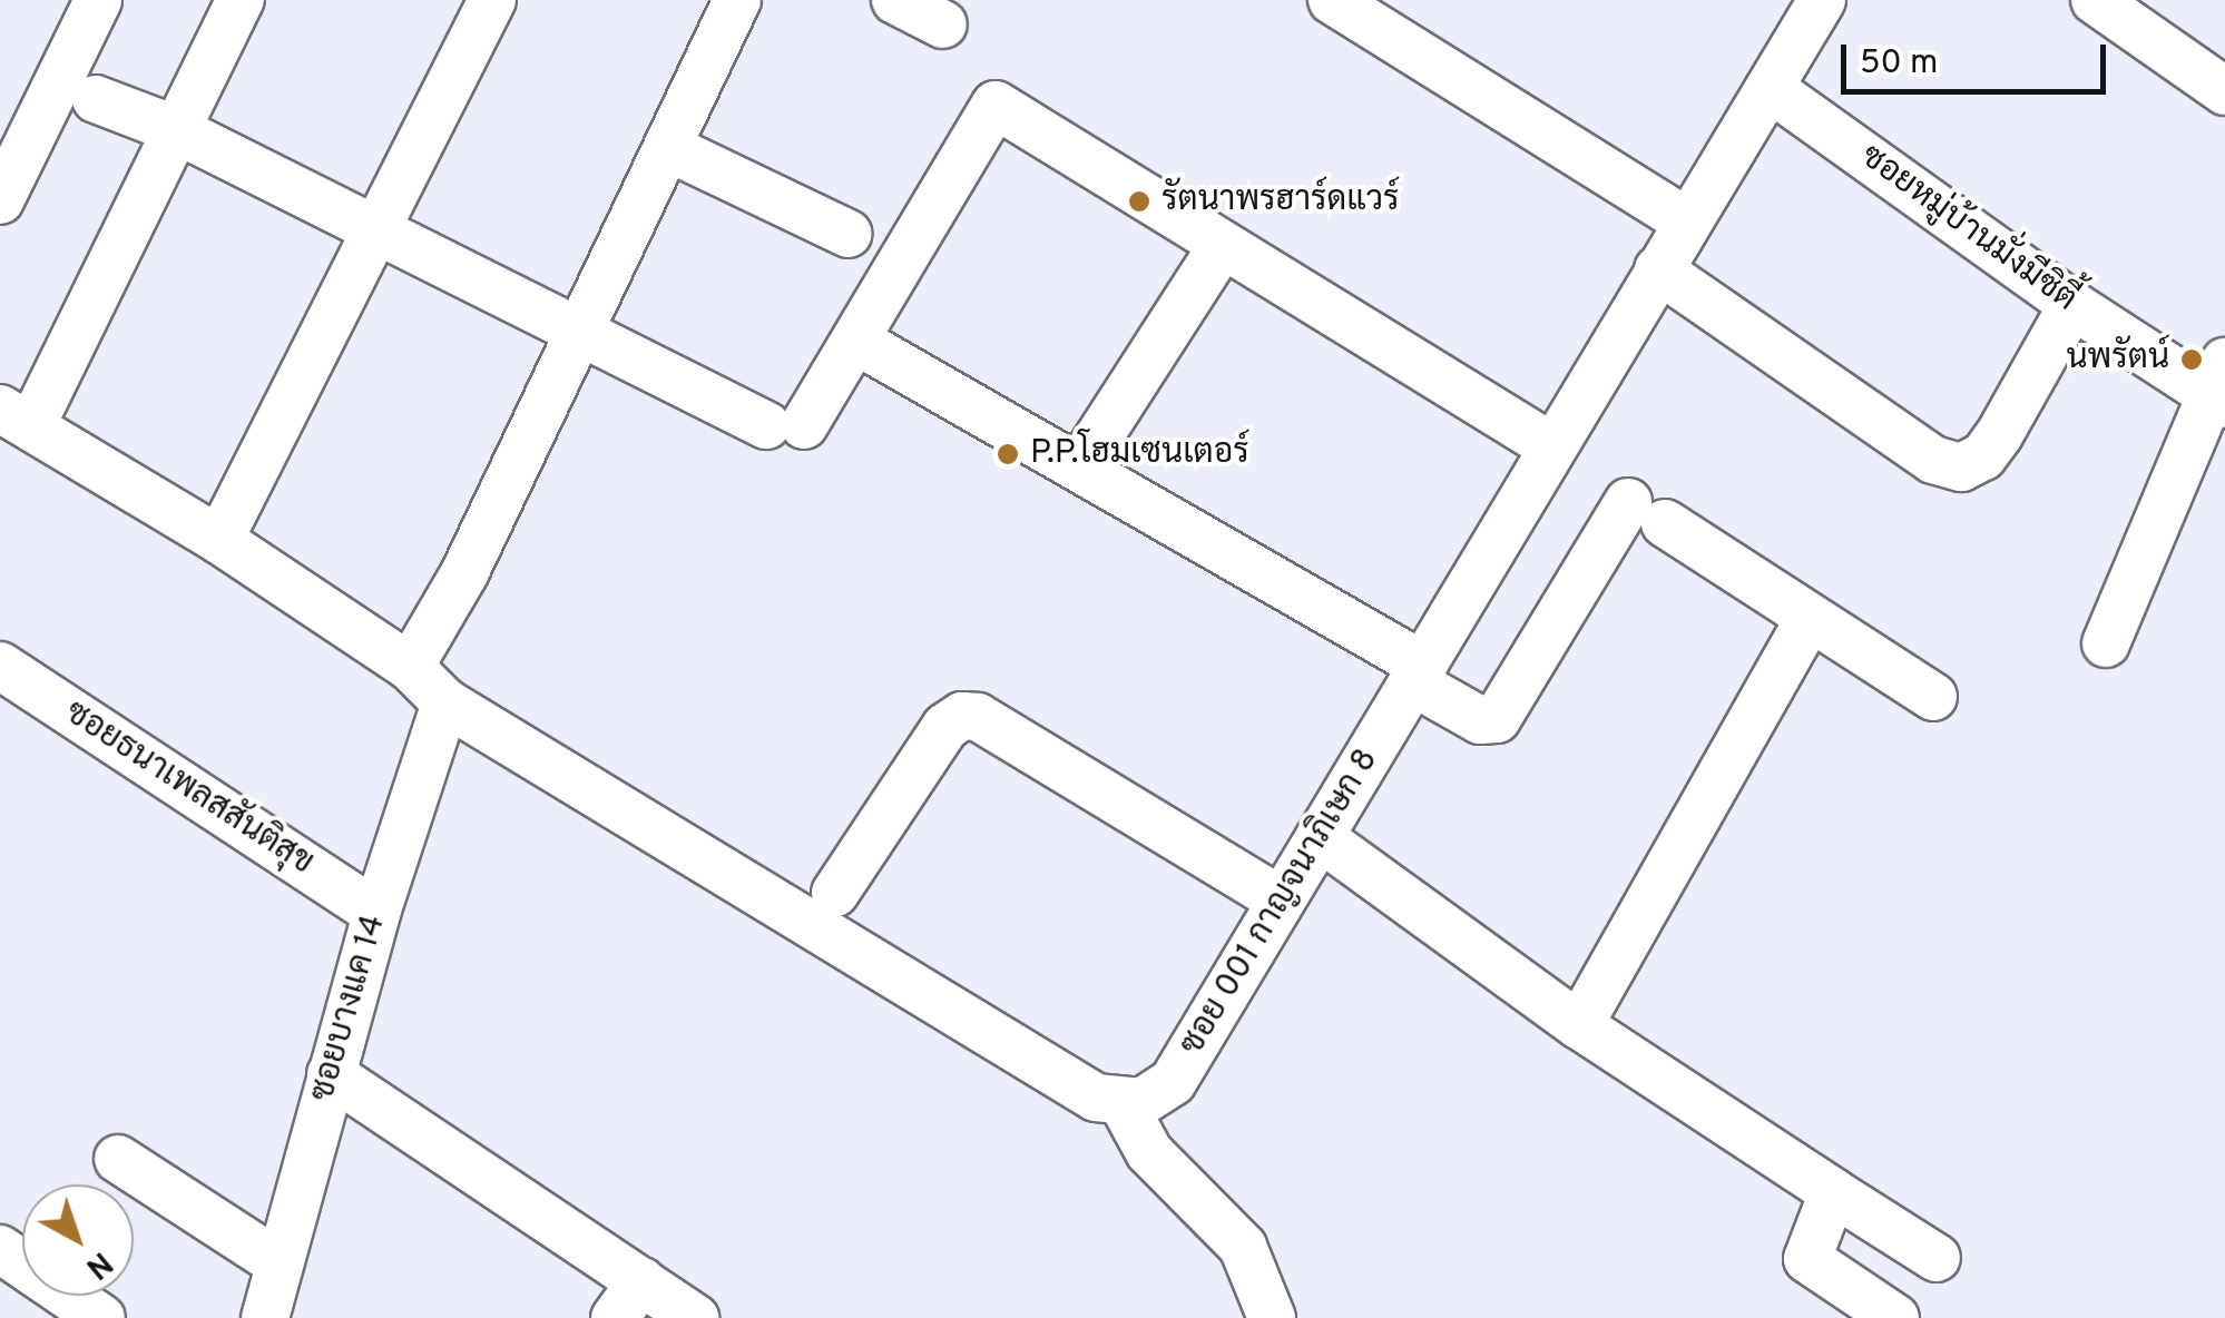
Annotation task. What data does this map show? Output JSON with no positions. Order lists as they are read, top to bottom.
{
  "streets": {
    "street": [
      "ซอยหมู่บ้านมั่งมีซิตี้",
      "ซอยธนาเพลสสันติสุข",
      "ซอย 001 กาญจนาภิเษก 8",
      "ซอยบางแค 14"
    ]
  },
  "crossings": [
    ["ซอยหมู่บ้านมั่งมีซิตี้", "ซอย 001 กาญจนาภิเษก 8"],
    ["ซอยธนาเพลสสันติสุข", "ซอยบางแค 14"]
  ],
  "places": ["รัตนาพรฮาร์ดแวร์", "นพรัตน์", "P.P.โฮมเซนเตอร์"],
  "scale_bar": "50 m",
  "north": "bottom right"
}
